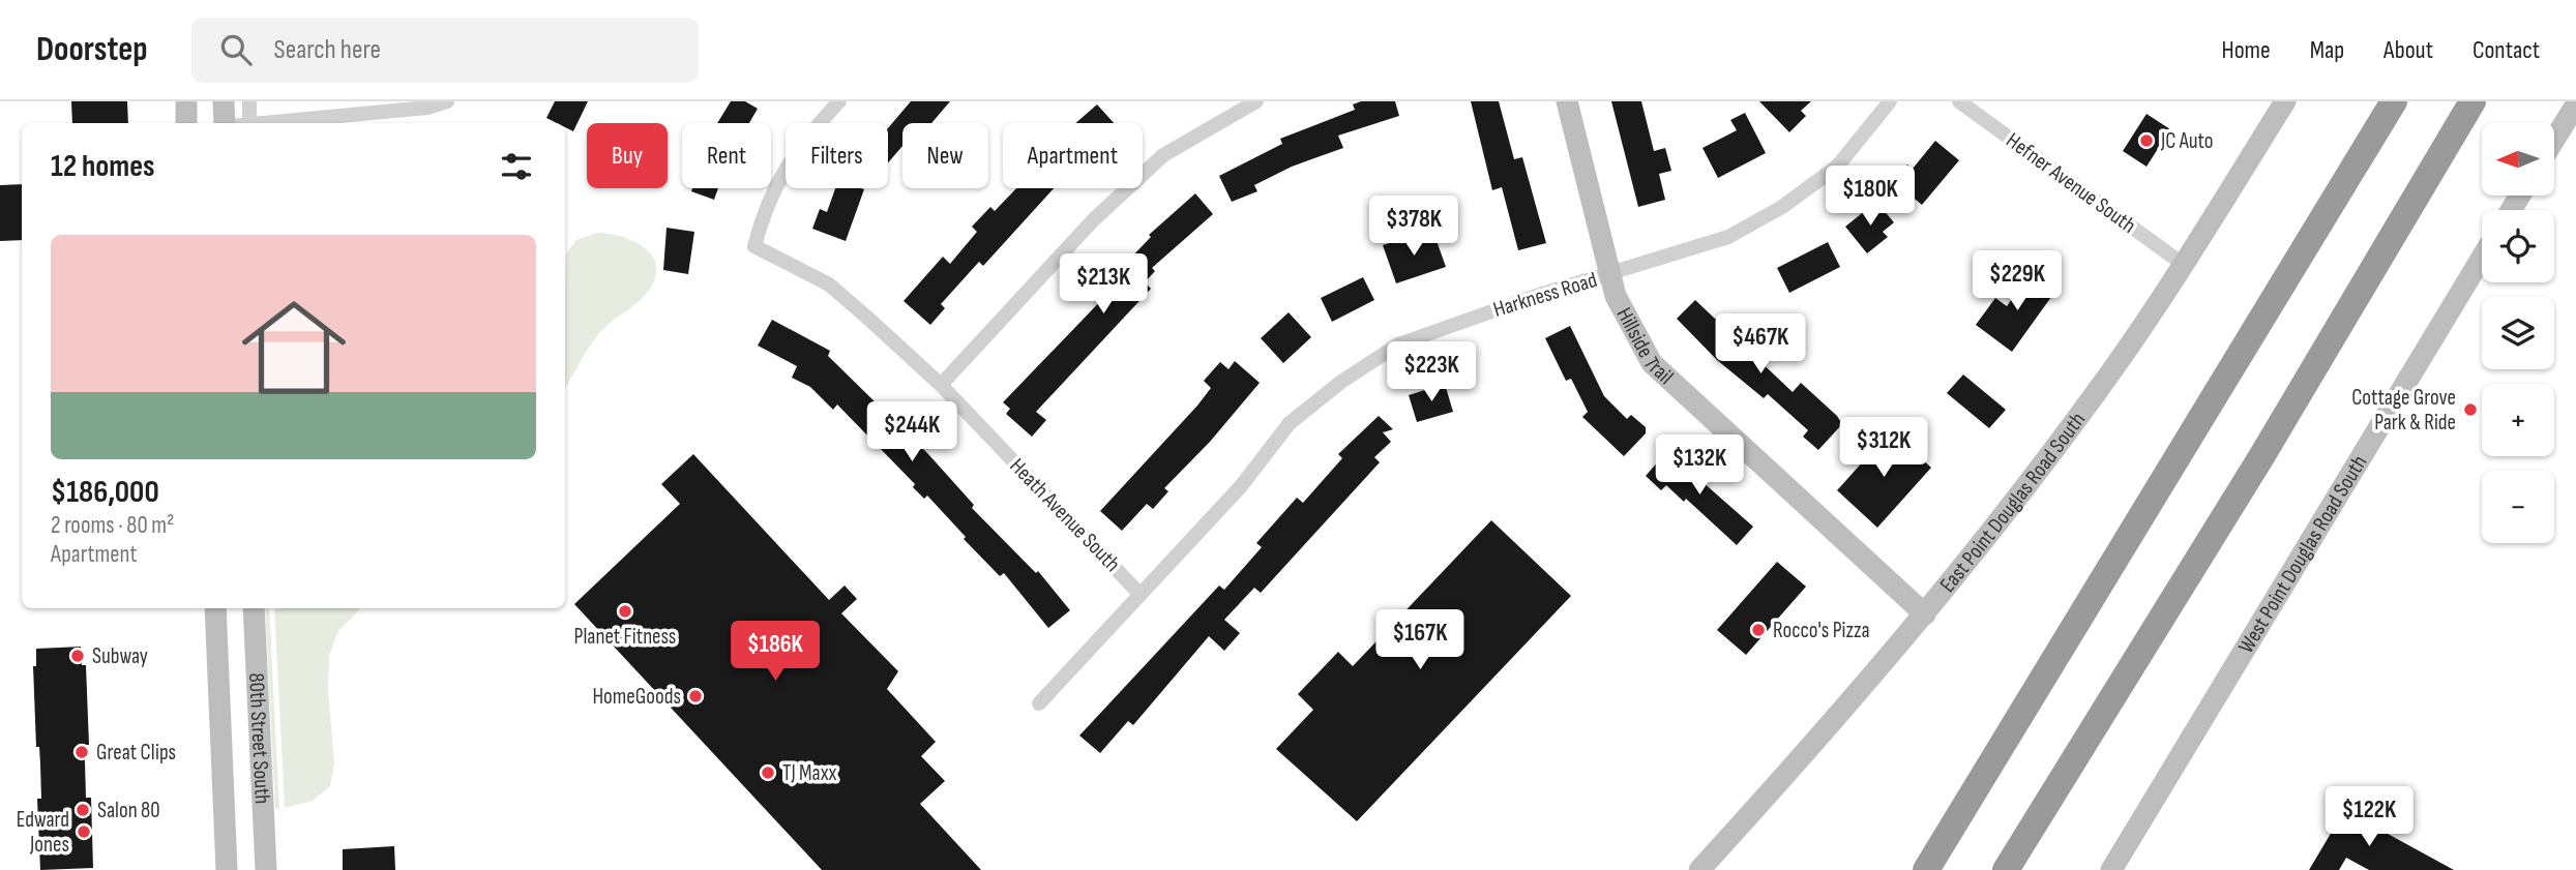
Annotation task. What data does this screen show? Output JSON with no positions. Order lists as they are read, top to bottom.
{
  "streets": {
    "street": [
      "Hefner Avenue South",
      "Harkness Road",
      "Hillside Trail",
      "East Point Douglas Road South",
      "Heath Avenue South",
      "West Point Douglas Road South",
      "80th Street South"
    ]
  },
  "crossings": [
    ["Hefner Avenue South", "East Point Douglas Road South"],
    ["Harkness Road", "Hillside Trail"],
    ["Harkness Road", "Heath Avenue South"],
    ["Hillside Trail", "East Point Douglas Road South"]
  ],
  "places": [
    "JC Auto",
    "Cottage Grove Park & Ride",
    "Planet Fitness",
    "Rocco's Pizza",
    "Subway",
    "HomeGoods",
    "Great Clips",
    "TJ Maxx",
    "Salon 80",
    "Edward Jones"
  ],
  "north": "left",
  "page": {
    "header": "Doorstep",
    "search": "Search here",
    "nav": [
      "Home",
      "Map",
      "About",
      "Contact"
    ],
    "map_buttons": ["+", "−"],
    "chip": [
      "Buy",
      "Rent",
      "Filters",
      "New",
      "Apartment"
    ],
    "heading": "12 homes",
    "price": [
      "$180K",
      "$378K",
      "$229K",
      "$213K",
      "$467K",
      "$223K",
      "$244K",
      "$312K",
      "$132K",
      "$167K",
      "$186K",
      "$122K"
    ],
    "list": [
      {
        "name": "$186,000",
        "note": "2 rooms · 80 m² · Apartment"
      }
    ]
  }
}
